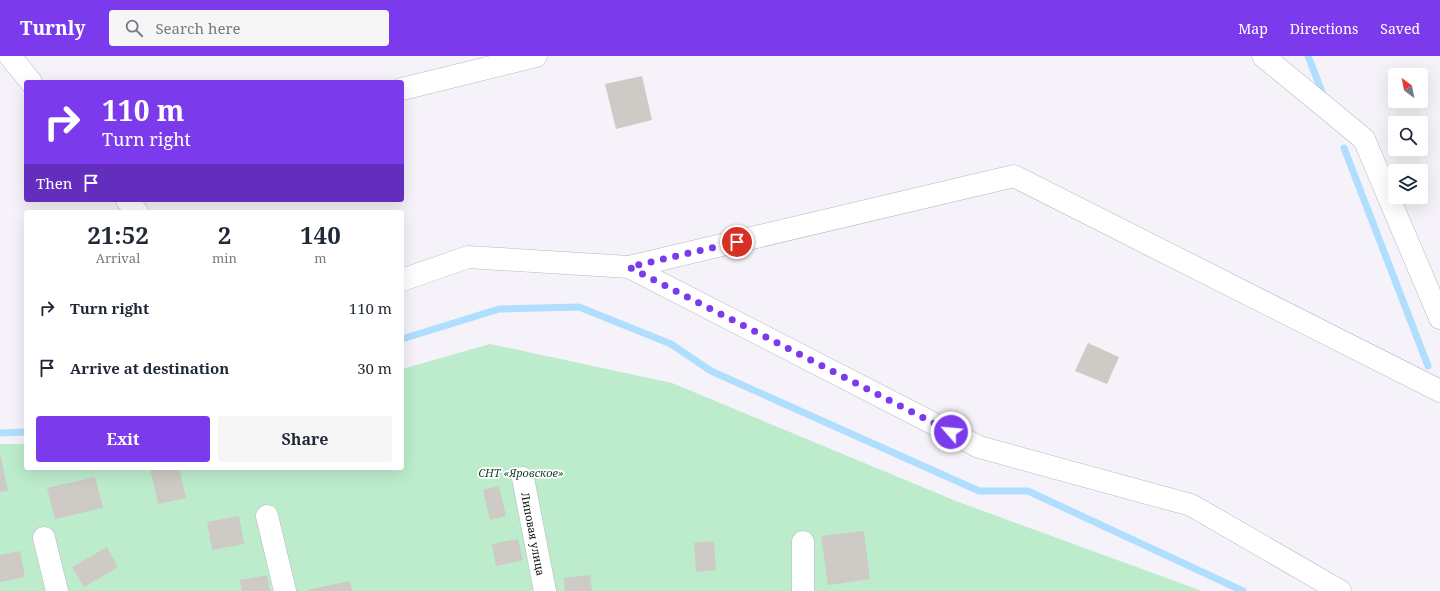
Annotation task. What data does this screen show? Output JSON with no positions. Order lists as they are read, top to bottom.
{
  "streets": {
    "street": ["Липовая улица"]
  },
  "parks": ["СНТ «Яровское»"],
  "north": "top left",
  "page": {
    "header": "Turnly",
    "search": "Search here",
    "nav": ["Map", "Directions", "Saved"],
    "turn": ["110 m", "Turn right"],
    "then": "Then",
    "eta": [
      "21:52",
      "Arrival",
      "2",
      "min",
      "140",
      "m"
    ],
    "list": [
      {
        "name": "Turn right",
        "value": "110 m"
      },
      {
        "name": "Arrive at destination",
        "value": "30 m"
      }
    ],
    "buttons": ["Exit", "Share"]
  }
}
